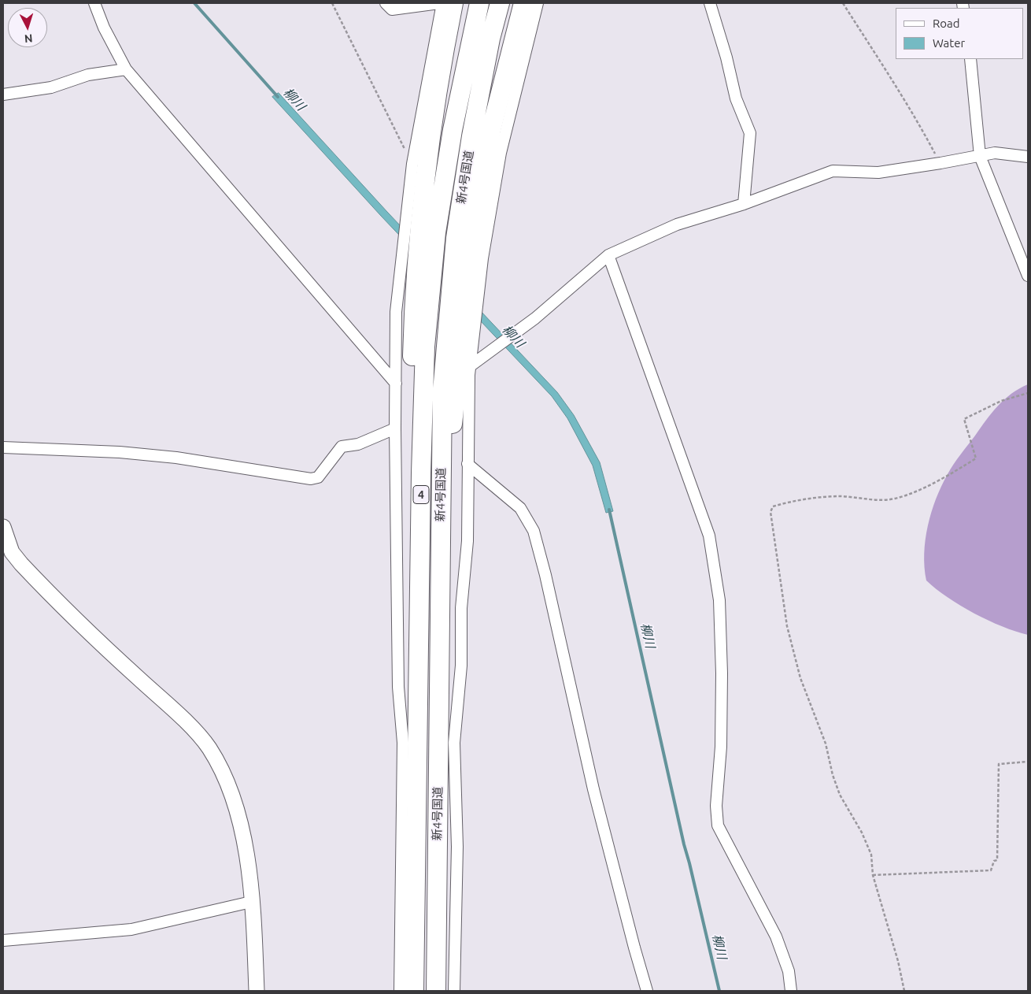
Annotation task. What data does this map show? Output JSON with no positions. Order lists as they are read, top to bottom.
{
  "streets": {
    "highway": ["新4号国道", "4"]
  },
  "water": ["柳川"],
  "legend": ["Road", "Water"],
  "north": "bottom"
}
